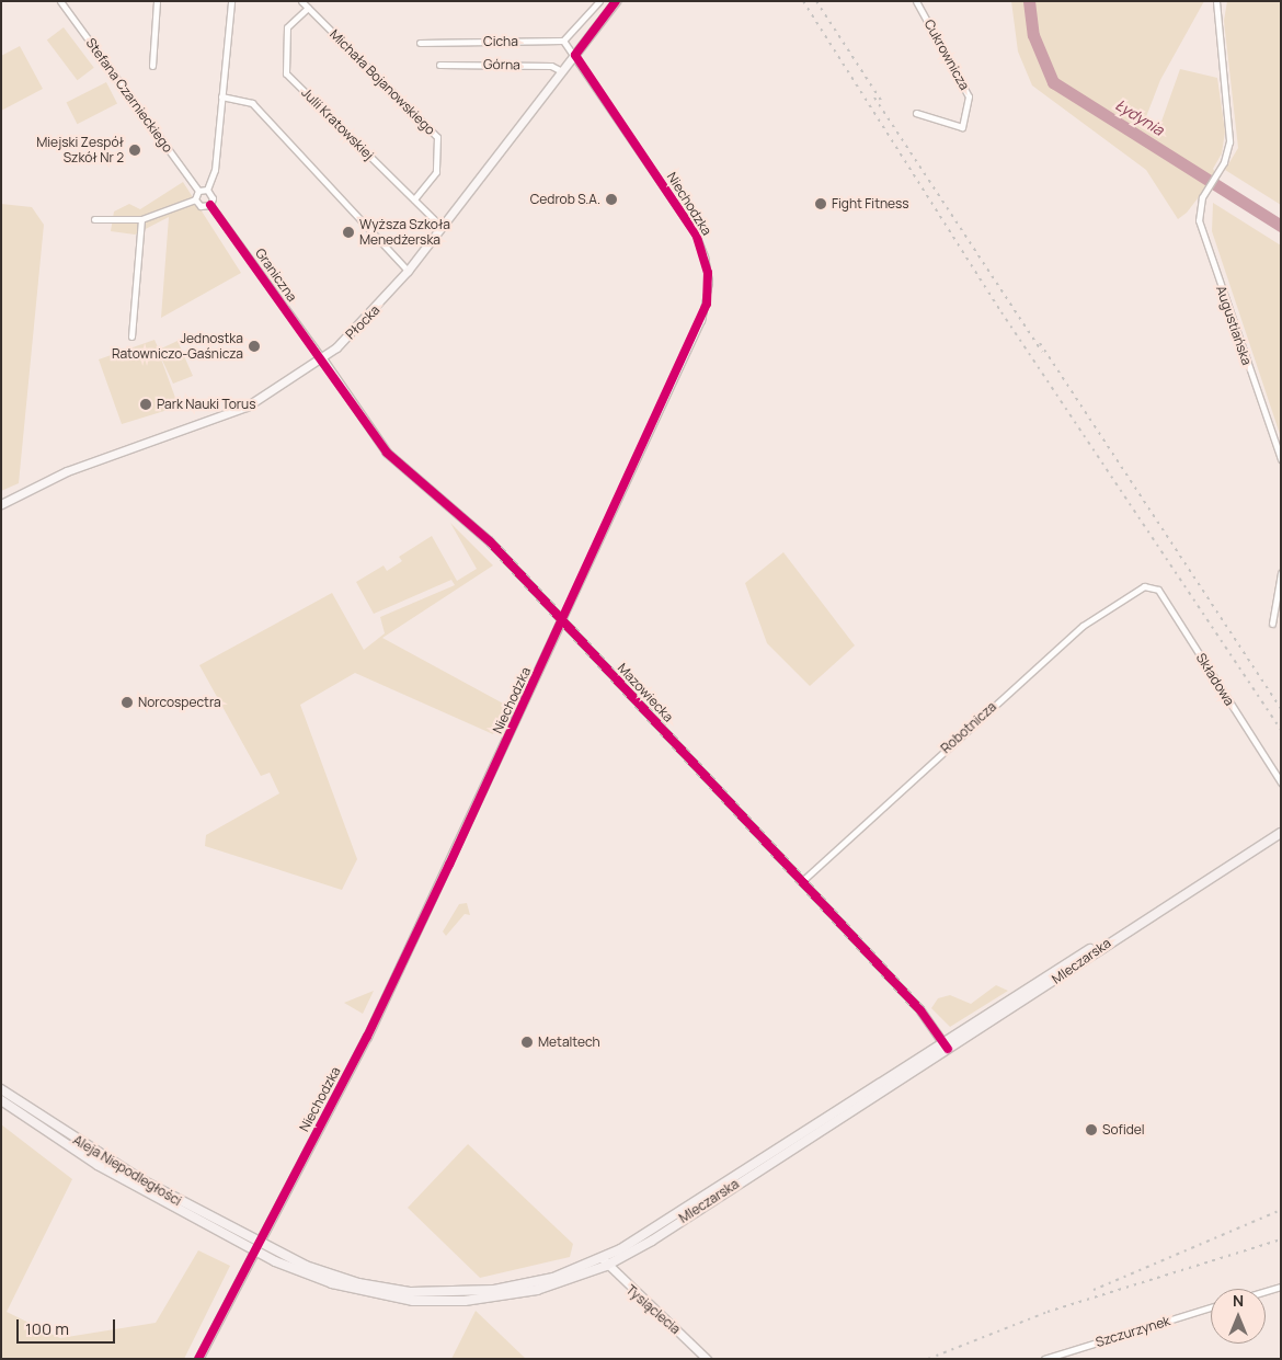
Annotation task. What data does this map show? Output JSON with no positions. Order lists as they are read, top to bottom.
{
  "streets": {
    "main road": ["Mleczarska", "Aleja Niepodległości"],
    "street": [
      "Cicha",
      "Cukrownicza",
      "Górna",
      "Michała Bojanowskiego",
      "Stefana Czarnieckiego",
      "Julii Kratowskiej",
      "Niechodzka",
      "Graniczna",
      "Płocka",
      "Augustiańska",
      "Składowa",
      "Mazowiecka",
      "Robotnicza",
      "Tysiąclecia",
      "Szczurzynek"
    ]
  },
  "crossings": [
    ["Górna", "Płocka"],
    ["Michała Bojanowskiego", "Julii Kratowskiej"],
    ["Stefana Czarnieckiego", "Graniczna"],
    ["Julii Kratowskiej", "Płocka"],
    ["Niechodzka", "Płocka"],
    ["Niechodzka", "Mazowiecka"],
    ["Niechodzka", "Mleczarska"],
    ["Niechodzka", "Aleja Niepodległości"],
    ["Graniczna", "Płocka"],
    ["Graniczna", "Mazowiecka"],
    ["Płocka", "Mazowiecka"],
    ["Składowa", "Robotnicza"],
    ["Mazowiecka", "Robotnicza"],
    ["Mazowiecka", "Mleczarska"],
    ["Mleczarska", "Aleja Niepodległości"],
    ["Mleczarska", "Tysiąclecia"]
  ],
  "water": ["Łydynia"],
  "places": [
    "Miejski Zespół Szkół Nr 2",
    "Cedrob S.A.",
    "Fight Fitness",
    "Wyższa Szkoła Menedżerska",
    "Jednostka Ratowniczo-Gaśnicza",
    "Park Nauki Torus",
    "Norcospectra",
    "Metaltech",
    "Sofidel"
  ],
  "scale_bar": "100 m",
  "north": "top"
}
